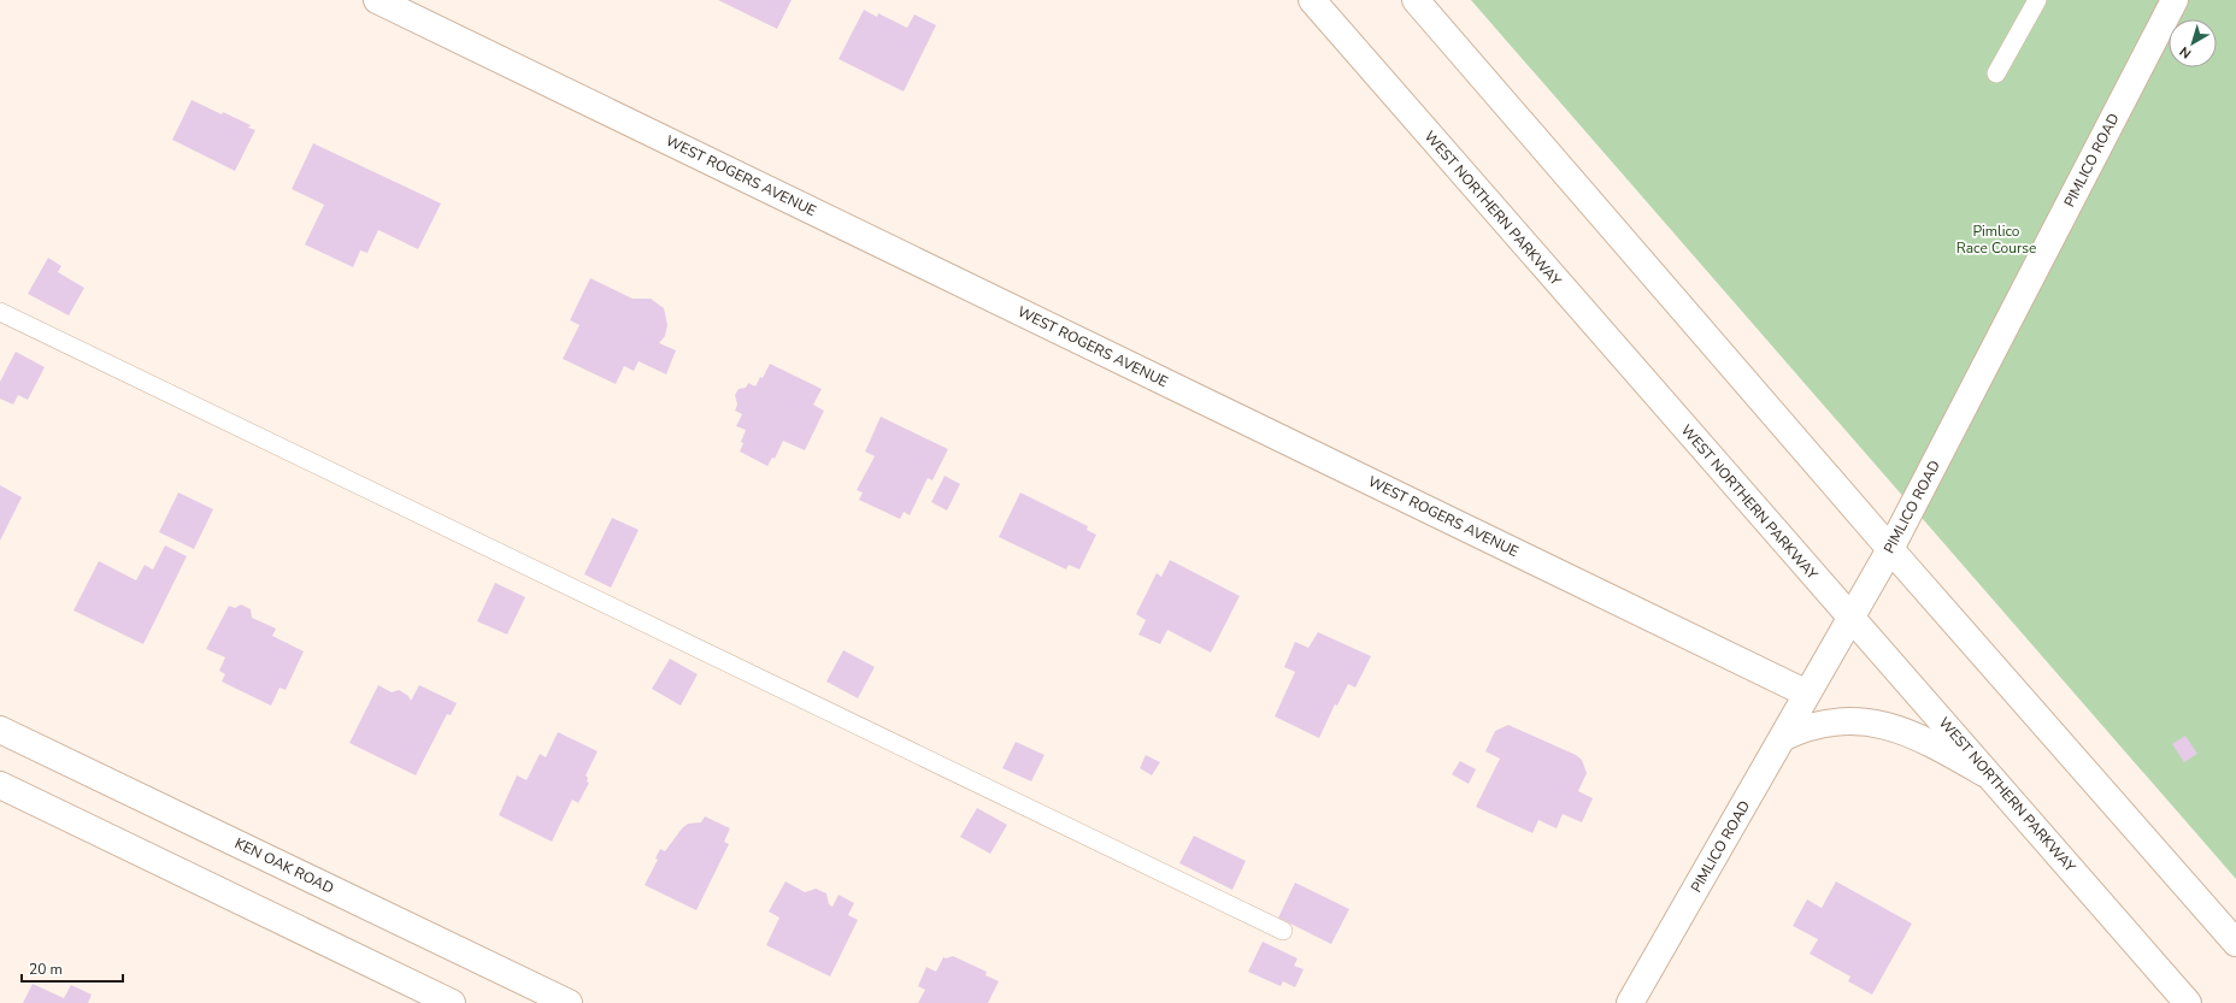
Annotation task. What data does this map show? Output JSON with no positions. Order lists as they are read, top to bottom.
{
  "streets": {
    "street": [
      "PIMLICO ROAD",
      "WEST ROGERS AVENUE",
      "WEST NORTHERN PARKWAY",
      "KEN OAK ROAD"
    ]
  },
  "crossings": [
    ["PIMLICO ROAD", "WEST ROGERS AVENUE"],
    ["PIMLICO ROAD", "WEST NORTHERN PARKWAY"]
  ],
  "parks": ["Pimlico Race Course"],
  "scale_bar": "20 m",
  "north": "bottom left"
}
